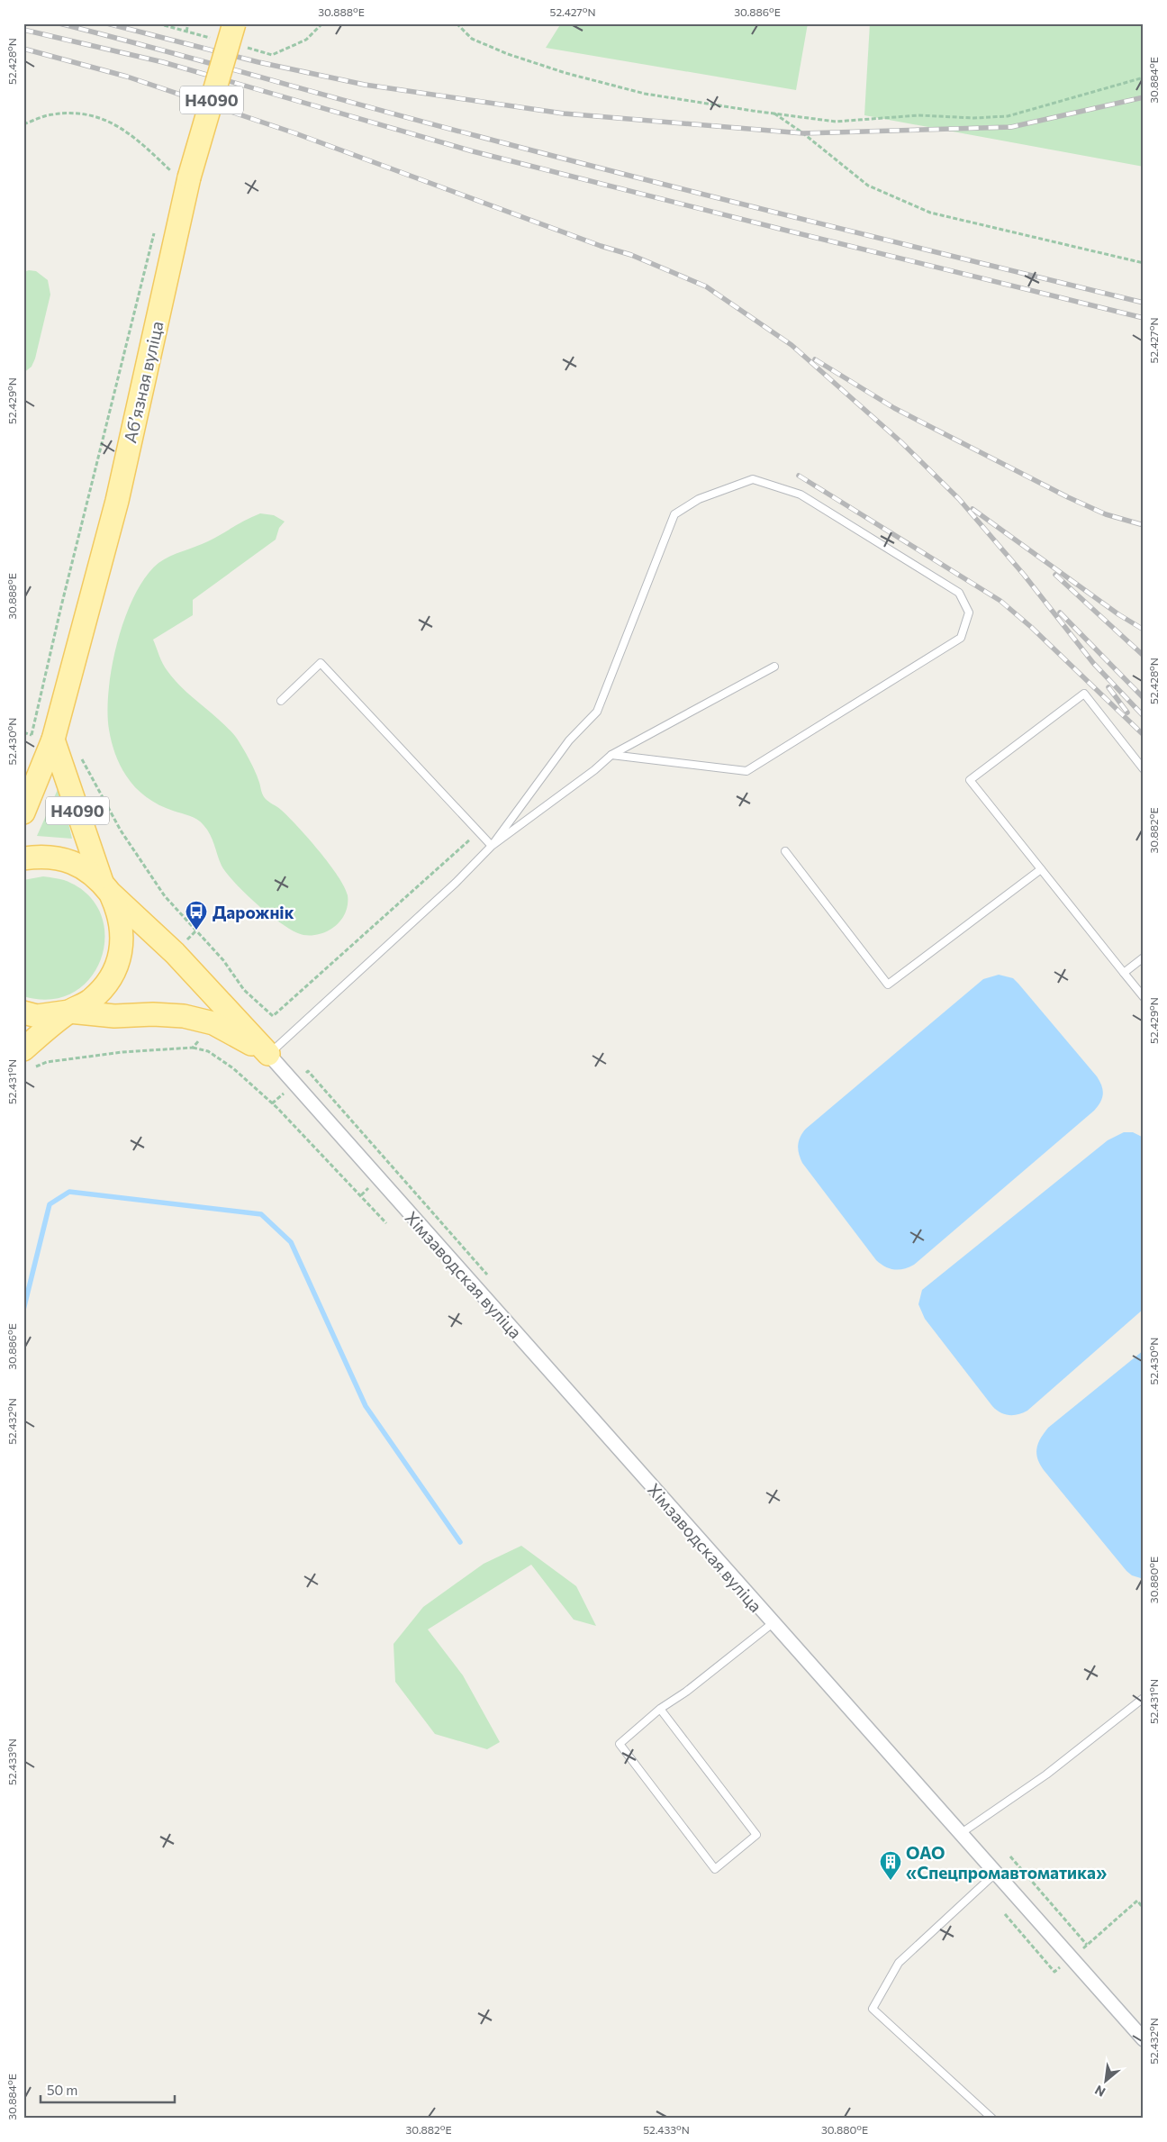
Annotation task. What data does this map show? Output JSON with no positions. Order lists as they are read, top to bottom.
{
  "streets": {
    "main road": ["Н4090", "Абʼязная вуліца"],
    "street": ["Хімзаводская вуліца"]
  },
  "crossings": [
    ["Н4090", "Абʼязная вуліца"]
  ],
  "places": {
    "bus stop": ["Дарожнік"],
    "building": ["ОАО «Спецпромавтоматика»"]
  },
  "scale_bar": "50 m",
  "north": "bottom left",
  "coordinates": [
    "30.888°E",
    "52.427°N",
    "30.886°E",
    "52.428°N",
    "30.884°E",
    "52.429°N",
    "52.430°N",
    "30.882°E",
    "52.431°N",
    "52.432°N",
    "30.880°E",
    "52.433°N"
  ]
}
